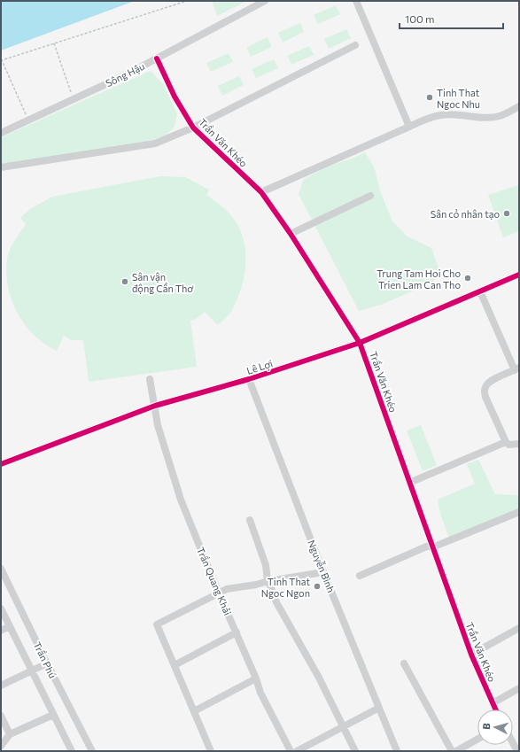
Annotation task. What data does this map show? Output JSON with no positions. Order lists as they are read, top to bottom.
{
  "streets": {
    "street": [
      "Sông Hậu",
      "Trần Văn Khéo",
      "Lê Lợi",
      "Nguyễn Bình",
      "Trần Quang Khải",
      "Trần Phú"
    ]
  },
  "crossings": [
    ["Sông Hậu", "Trần Văn Khéo"],
    ["Trần Văn Khéo", "Lê Lợi"],
    ["Lê Lợi", "Nguyễn Bình"],
    ["Lê Lợi", "Trần Quang Khải"]
  ],
  "places": [
    "Tinh That Ngoc Nhu",
    "Sân cỏ nhân tạo",
    "Trung Tam Hoi Cho Trien Lam Can Tho",
    "Sân vận động Cần Thơ",
    "Tinh That Ngoc Ngon"
  ],
  "scale_bar": "100 m",
  "north": "left"
}
